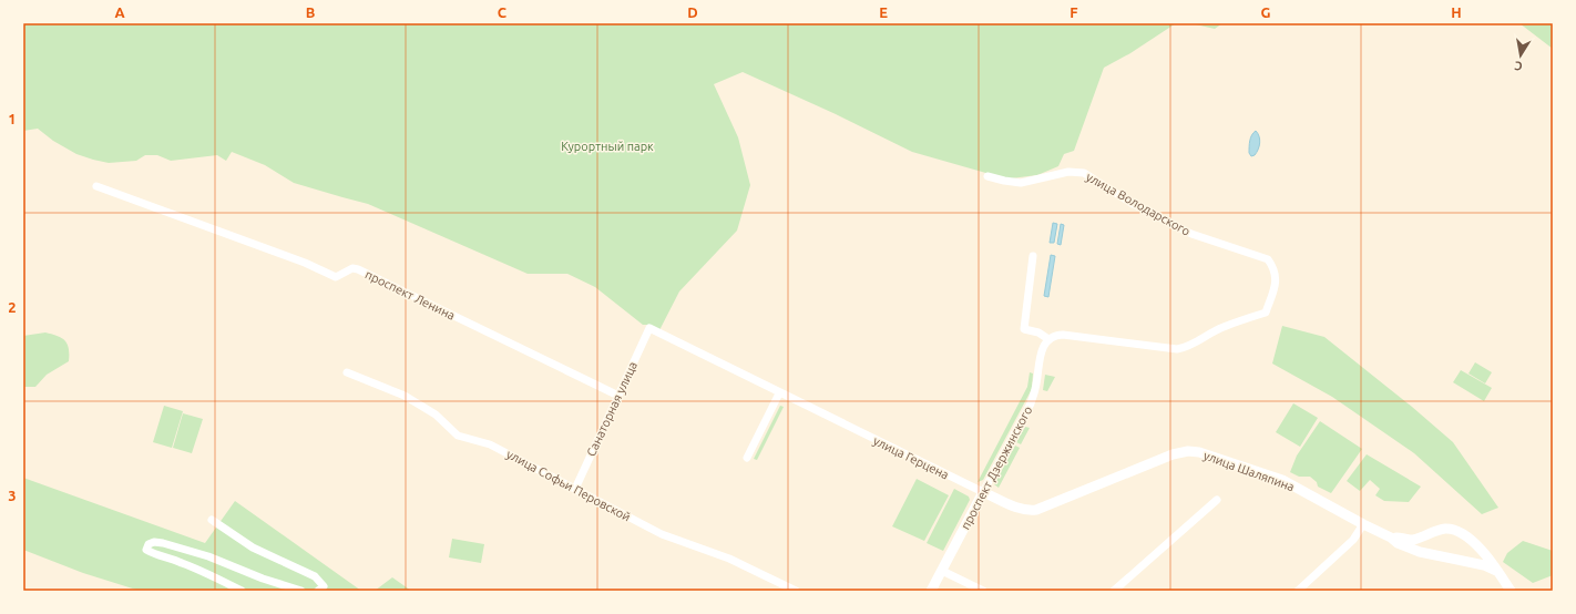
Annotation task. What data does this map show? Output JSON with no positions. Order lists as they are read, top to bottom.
{
  "streets": {
    "main road": ["улица Герцена", "проспект Дзержинского", "улица Шаляпина"],
    "street": [
      "улица Володарского",
      "проспект Ленина",
      "Санаторная улица",
      "улица Софьи Перовской"
    ]
  },
  "crossings": [
    ["улица Володарского", "проспект Дзержинского"],
    ["проспект Ленина", "Санаторная улица"],
    ["Санаторная улица", "улица Герцена"],
    ["Санаторная улица", "улица Софьи Перовской"],
    ["улица Герцена", "проспект Дзержинского"],
    ["улица Герцена", "улица Шаляпина"]
  ],
  "parks": ["Курортный парк"],
  "north": "bottom",
  "grid": {
    "columns": [
      "A",
      "B",
      "C",
      "D",
      "E",
      "F",
      "G",
      "H"
    ],
    "rows": ["1", "2", "3"]
  }
}
